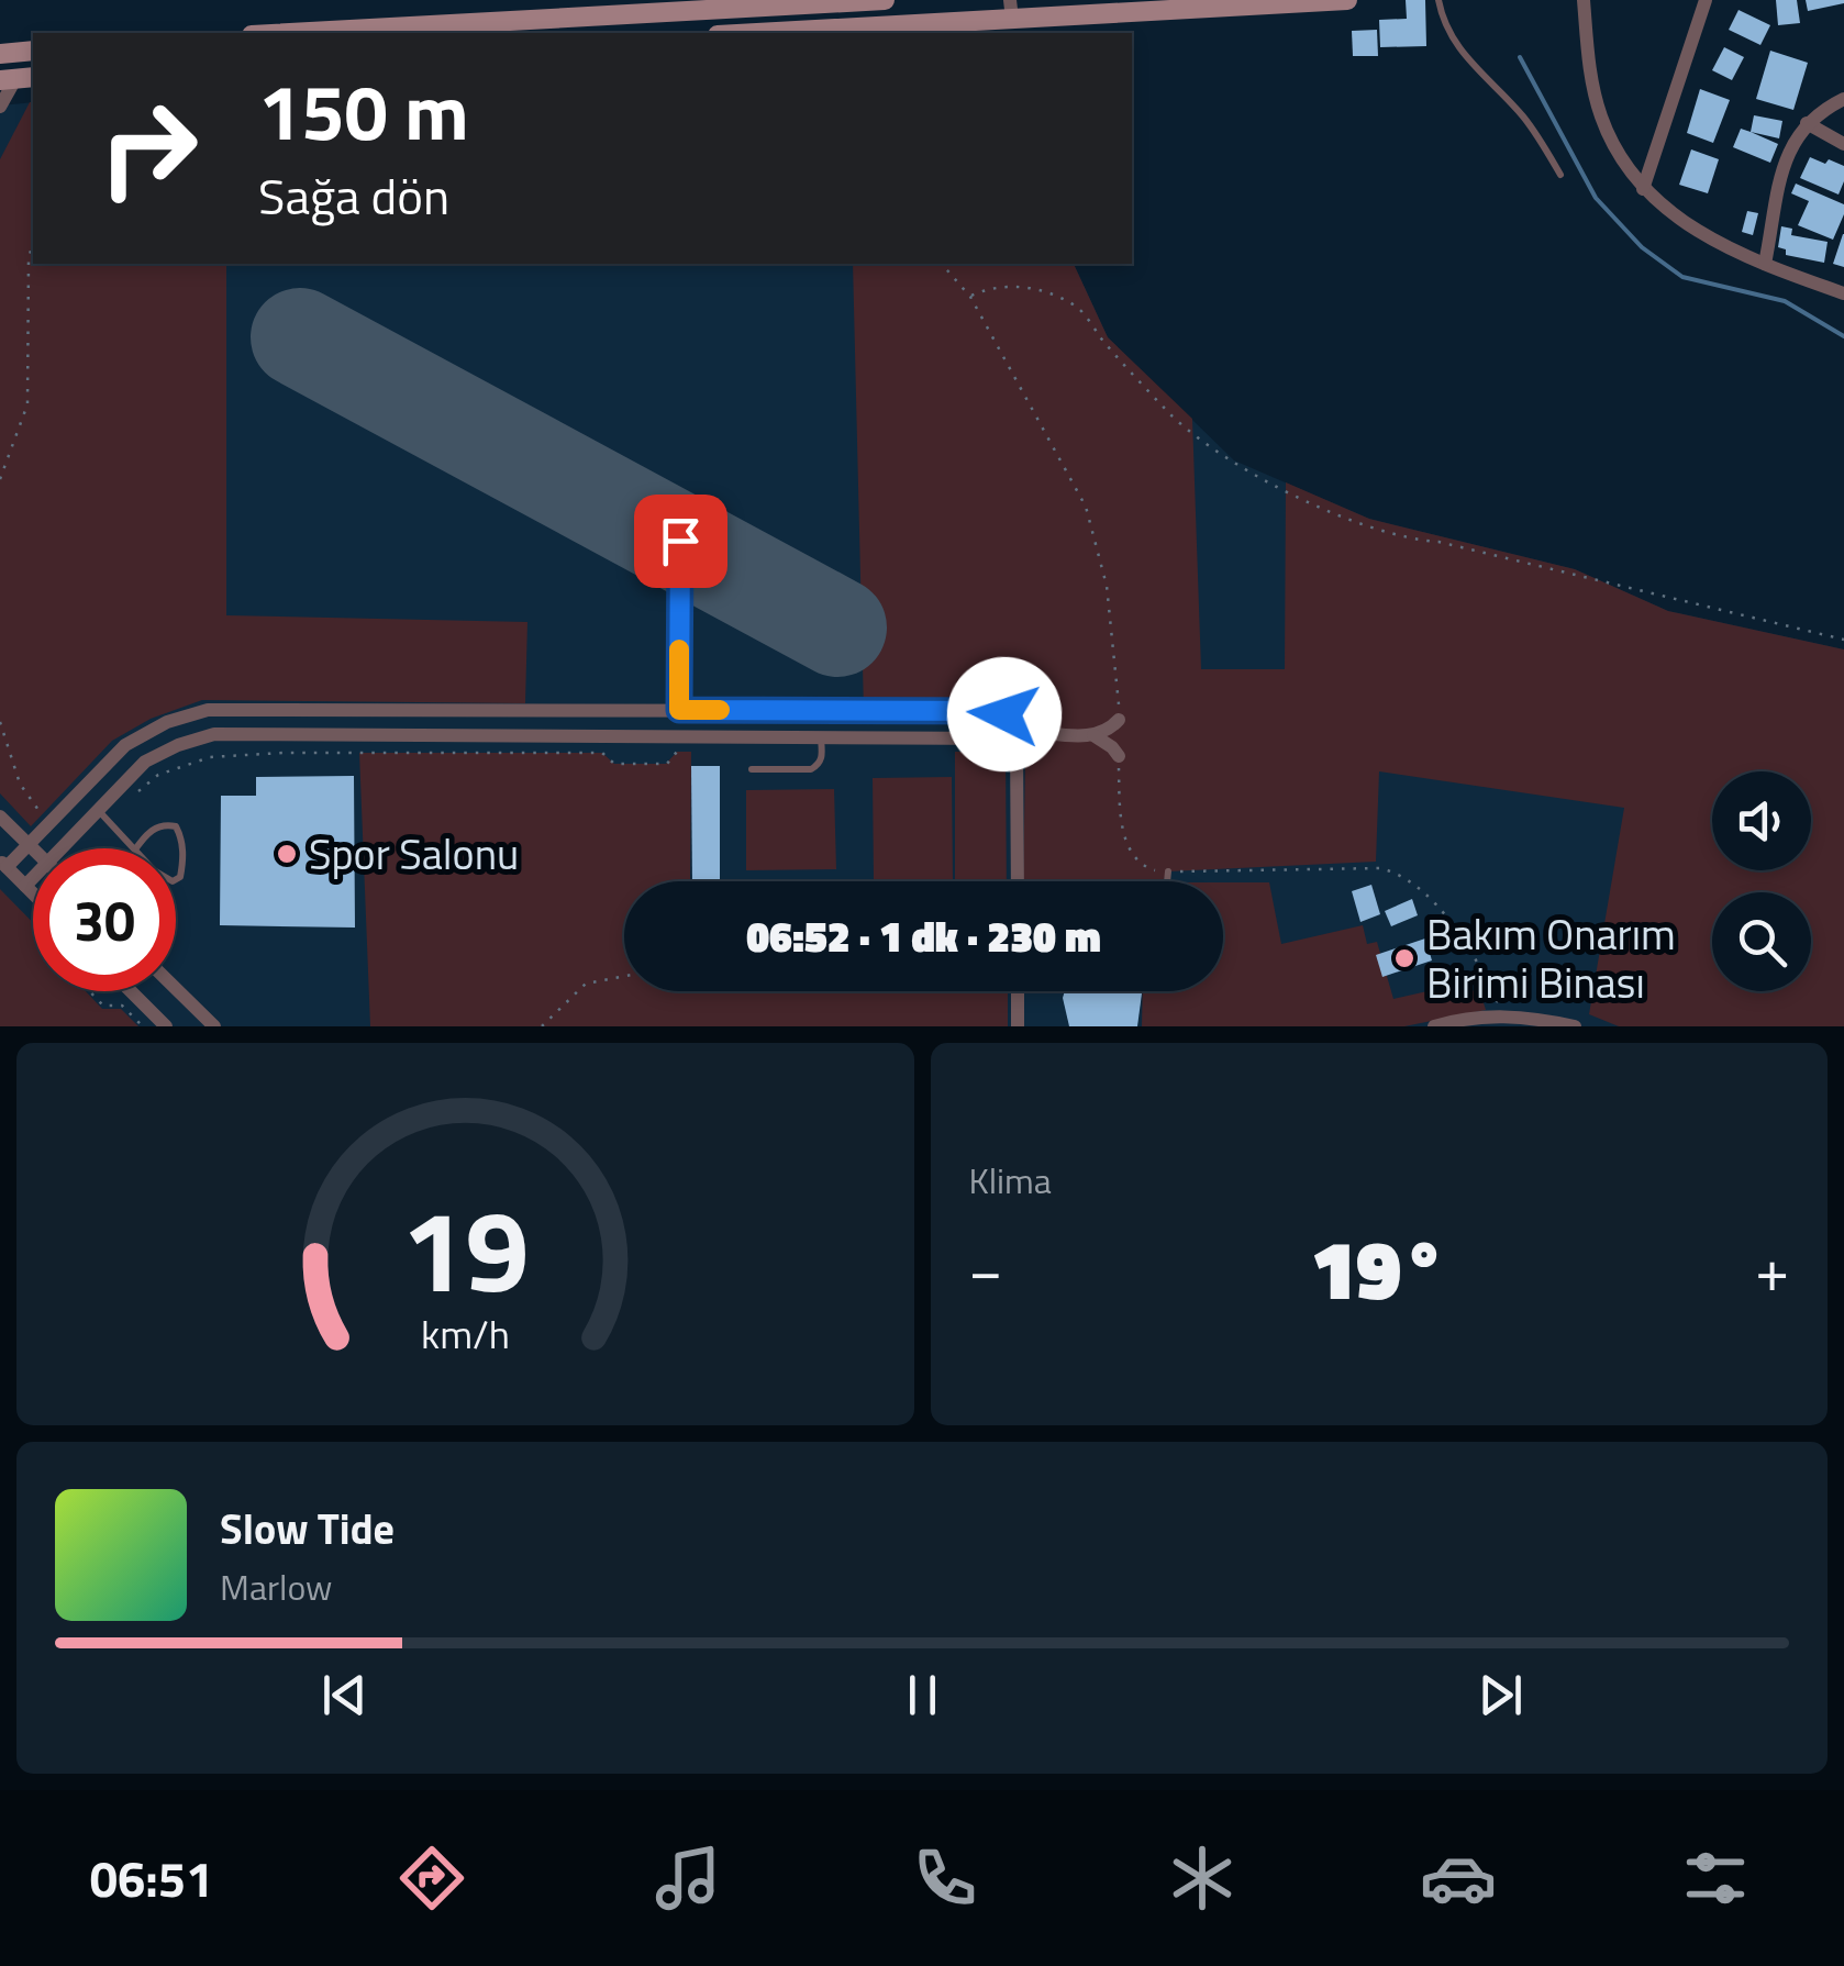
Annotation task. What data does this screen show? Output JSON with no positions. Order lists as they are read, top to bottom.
{
  "places": ["Spor Salonu", "Bakım Onarım Birimi Binası"],
  "page": {
    "turn": ["150 m", "Sağa dön"],
    "limit": "30",
    "trip": "06:52 · 1 dk · 230 m",
    "tile": "Klima",
    "heat": ["−", "19°", "+"],
    "song": ["Slow Tide", "Marlow"],
    "tabs": "06:51",
    "gauge": ["19", "km/h"]
  }
}
